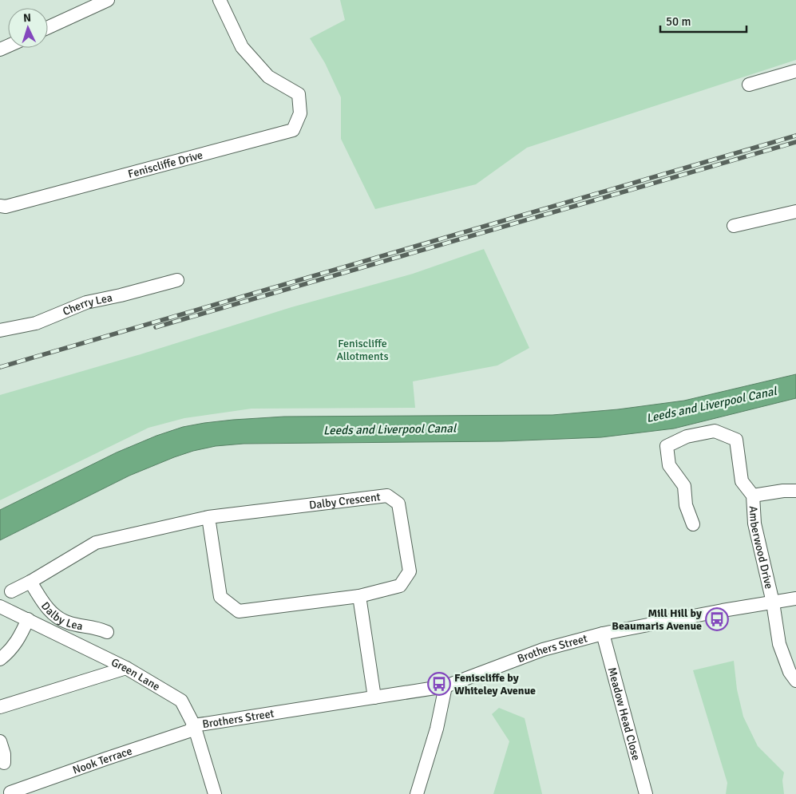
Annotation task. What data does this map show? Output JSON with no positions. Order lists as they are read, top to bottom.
{
  "streets": {
    "street": [
      "Feniscliffe Drive",
      "Cherry Lea",
      "Dalby Crescent",
      "Amberwood Drive",
      "Dalby Lea",
      "Brothers Street",
      "Green Lane",
      "Meadow Head Close",
      "Nook Terrace"
    ]
  },
  "crossings": [
    ["Dalby Crescent", "Dalby Lea"],
    ["Amberwood Drive", "Brothers Street"],
    ["Brothers Street", "Green Lane"],
    ["Brothers Street", "Meadow Head Close"],
    ["Brothers Street", "Nook Terrace"],
    ["Green Lane", "Nook Terrace"]
  ],
  "water": ["Leeds and Liverpool Canal"],
  "parks": ["Feniscliffe Allotments"],
  "places": {
    "bus stop": ["Mill Hill by Beaumaris Avenue", "Feniscliffe by Whiteley Avenue"]
  },
  "scale_bar": "50 m",
  "north": "top"
}
